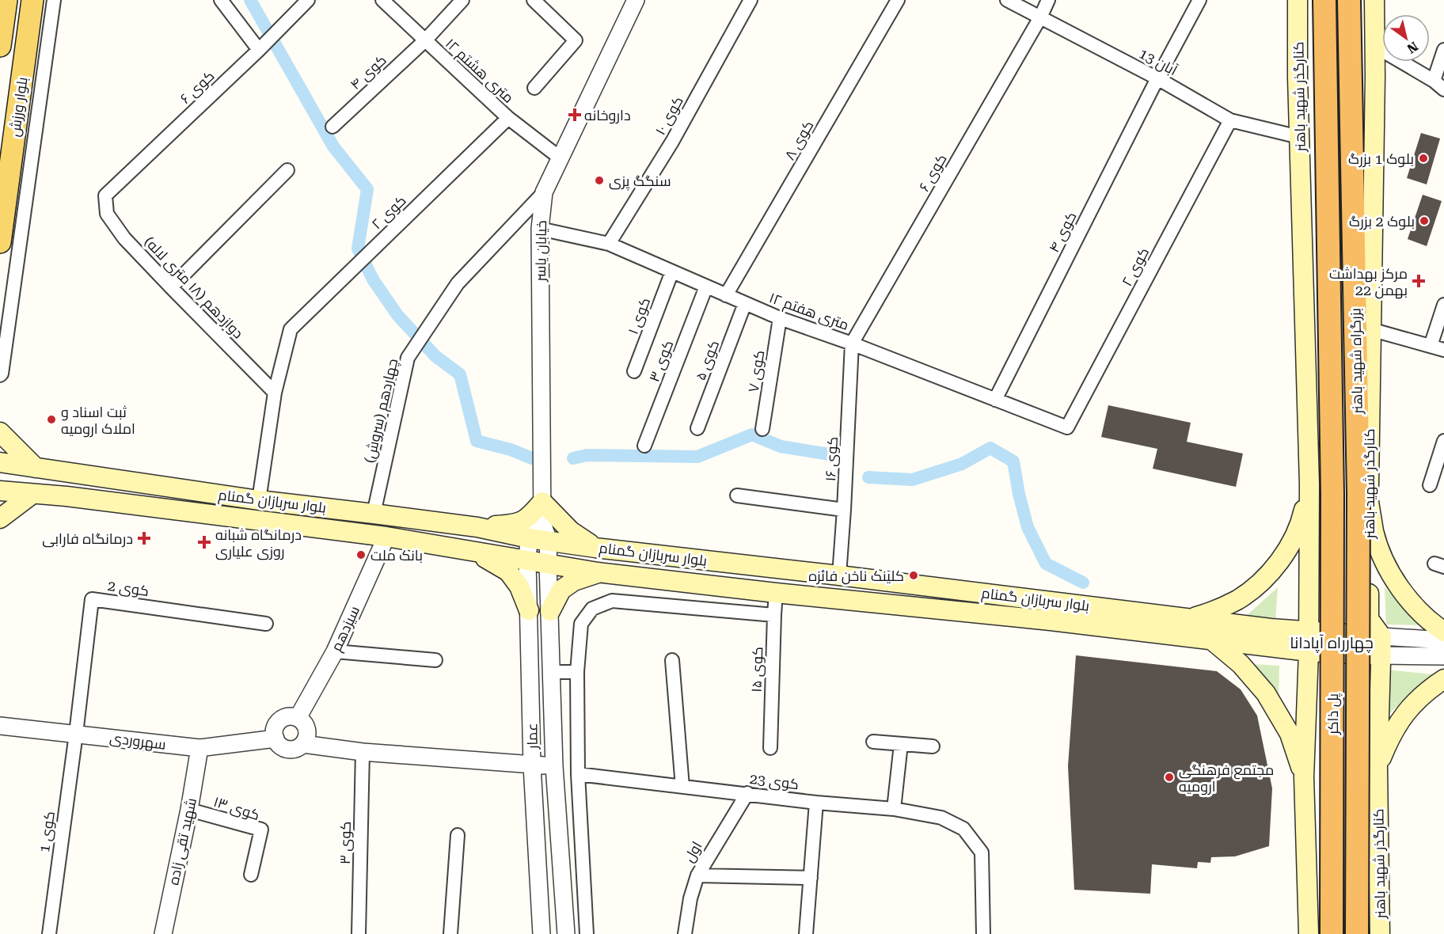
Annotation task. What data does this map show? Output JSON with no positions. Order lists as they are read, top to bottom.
{
  "streets": {
    "highway": ["بزرگراه شهید باهنر", "پل ذاکر"],
    "main road": ["کنارگذر شهید باهنر", "بلوار ورزش", "بلوار سربازان گمنام"],
    "street": [
      "13 آبان",
      "۱۲ متری هشتم",
      "کوی ۴",
      "کوی ۶",
      "کوی ۱۰",
      "کوی ۸",
      "کوی ۲",
      "خیابان یاسر",
      "دوازدهم (۱۸ متری لاله)",
      "۱۲ متری هفتم",
      "کوی ۱",
      "کوی ۵",
      "کوی ۳",
      "کوی ۷",
      "چهاردهم (سروش)",
      "کوی ۱۶",
      "کوی 2",
      "سیزدهم",
      "کوی ۱۵",
      "عمار",
      "سهروردی",
      "کوی 23",
      "کوی ۱۳",
      "کوی 1",
      "شهید تقی زاده",
      "اول"
    ]
  },
  "crossings": [
    ["13 آبان", "کوی ۴"],
    ["13 آبان", "کوی ۶"],
    ["13 آبان", "کنارگذر شهید باهنر"],
    ["13 آبان", "کوی ۲"],
    ["۱۲ متری هشتم", "کوی ۴"],
    ["۱۲ متری هشتم", "کوی ۲"],
    ["۱۲ متری هشتم", "خیابان یاسر"],
    ["کوی ۴", "۱۲ متری هفتم"],
    ["کوی ۶", "دوازدهم (۱۸ متری لاله)"],
    ["کوی ۶", "۱۲ متری هفتم"],
    ["کوی ۶", "کوی ۱۶"],
    ["کنارگذر شهید باهنر", "بزرگراه شهید باهنر"],
    ["کنارگذر شهید باهنر", "بلوار سربازان گمنام"],
    ["کنارگذر شهید باهنر", "پل ذاکر"],
    ["کوی ۱۰", "۱۲ متری هفتم"],
    ["کوی ۸", "۱۲ متری هفتم"],
    ["کوی ۲", "دوازدهم (۱۸ متری لاله)"],
    ["کوی ۲", "۱۲ متری هفتم"],
    ["خیابان یاسر", "۱۲ متری هفتم"],
    ["خیابان یاسر", "چهاردهم (سروش)"],
    ["خیابان یاسر", "بلوار سربازان گمنام"],
    ["خیابان یاسر", "عمار"],
    ["۱۲ متری هفتم", "کوی ۱"],
    ["۱۲ متری هفتم", "کوی ۵"],
    ["۱۲ متری هفتم", "کوی ۳"],
    ["۱۲ متری هفتم", "کوی ۷"],
    ["۱۲ متری هفتم", "کوی ۱۶"],
    ["بزرگراه شهید باهنر", "پل ذاکر"],
    ["چهاردهم (سروش)", "بلوار سربازان گمنام"],
    ["کوی ۱۶", "بلوار سربازان گمنام"],
    ["بلوار سربازان گمنام", "سیزدهم"],
    ["بلوار سربازان گمنام", "کوی ۱۵"],
    ["بلوار سربازان گمنام", "عمار"],
    ["کوی 2", "سهروردی"],
    ["کوی 2", "کوی 1"],
    ["سیزدهم", "سهروردی"],
    ["سهروردی", "کوی 1"],
    ["سهروردی", "شهید تقی زاده"],
    ["کوی 23", "اول"],
    ["کوی ۱۳", "شهید تقی زاده"]
  ],
  "districts": ["چهارراه آپادانا"],
  "places": {
    "health": [
      "داروخانه",
      "مرکز بهداشت 22 بهمن",
      "درمانگاه فارابی",
      "درمانگاه شبانه روزی علیاری"
    ],
    "other": [
      "بلوک 1 بزرگ",
      "سنگگ پزی",
      "بلوک 2 بزرگ",
      "ثبت اسناد و املاک ارومیه",
      "بانک ملت",
      "کلینک ناخن فائزه",
      "مجتمع فرهنگی ارومیه"
    ]
  },
  "north": "bottom right"
}
